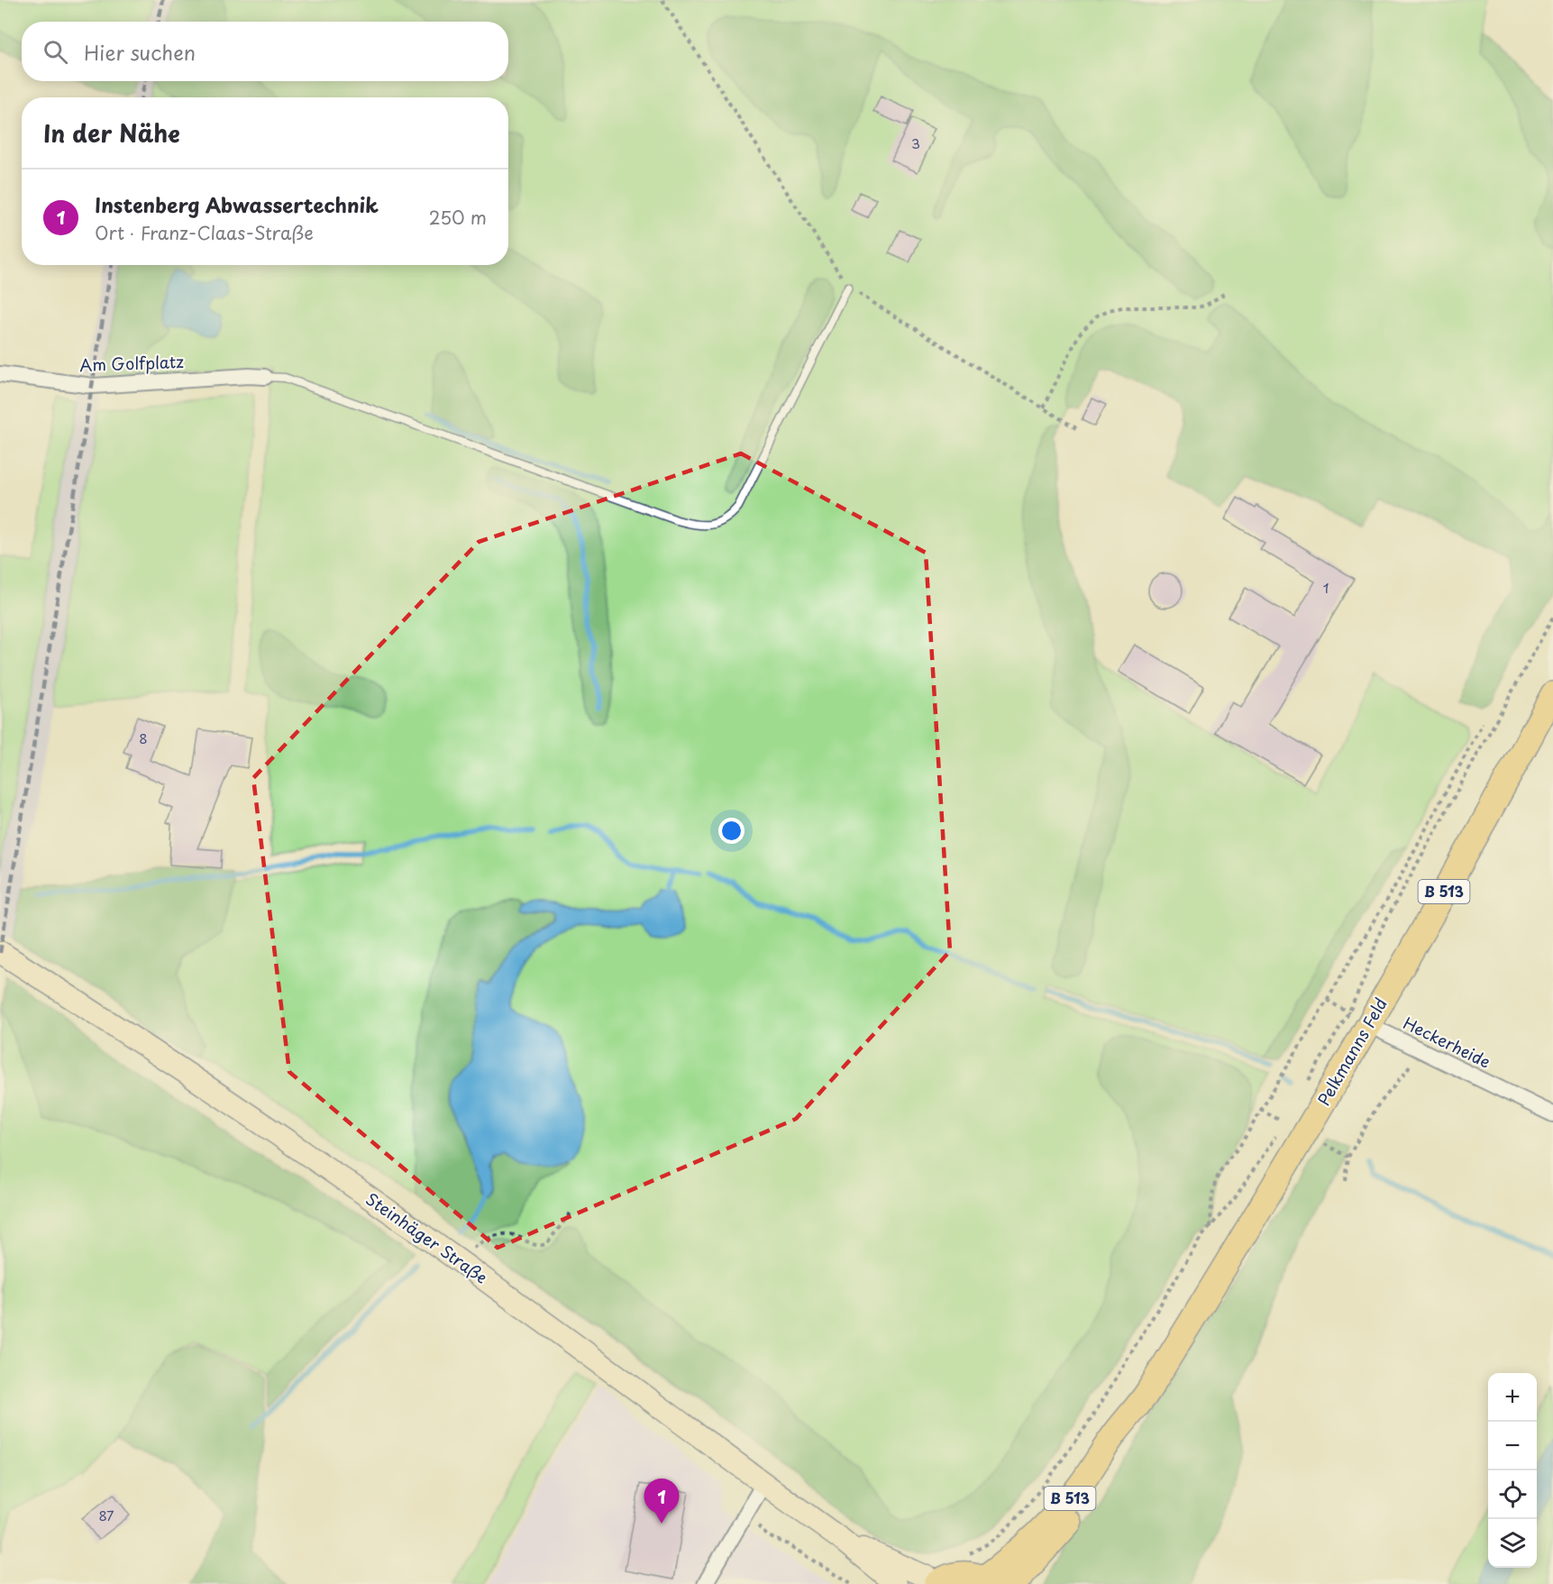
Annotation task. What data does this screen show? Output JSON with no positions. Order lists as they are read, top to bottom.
{
  "streets": {
    "main road": ["B 513", "Pelkmanns Feld", "Steinhäger Straße"],
    "street": ["Am Golfplatz", "Heckerheide"]
  },
  "crossings": [
    ["Heckerheide", "Pelkmanns Feld"]
  ],
  "house_numbers": [
    "3",
    "1",
    "8",
    "87"
  ],
  "page": {
    "search": "Hier suchen",
    "heading": "In der Nähe",
    "list": [
      {
        "mark": "1",
        "name": "Instenberg Abwassertechnik",
        "note": "Ort · Franz-Claas-Straße",
        "value": "250 m"
      }
    ],
    "map_buttons": ["+", "−"],
    "pins": "1"
  }
}
